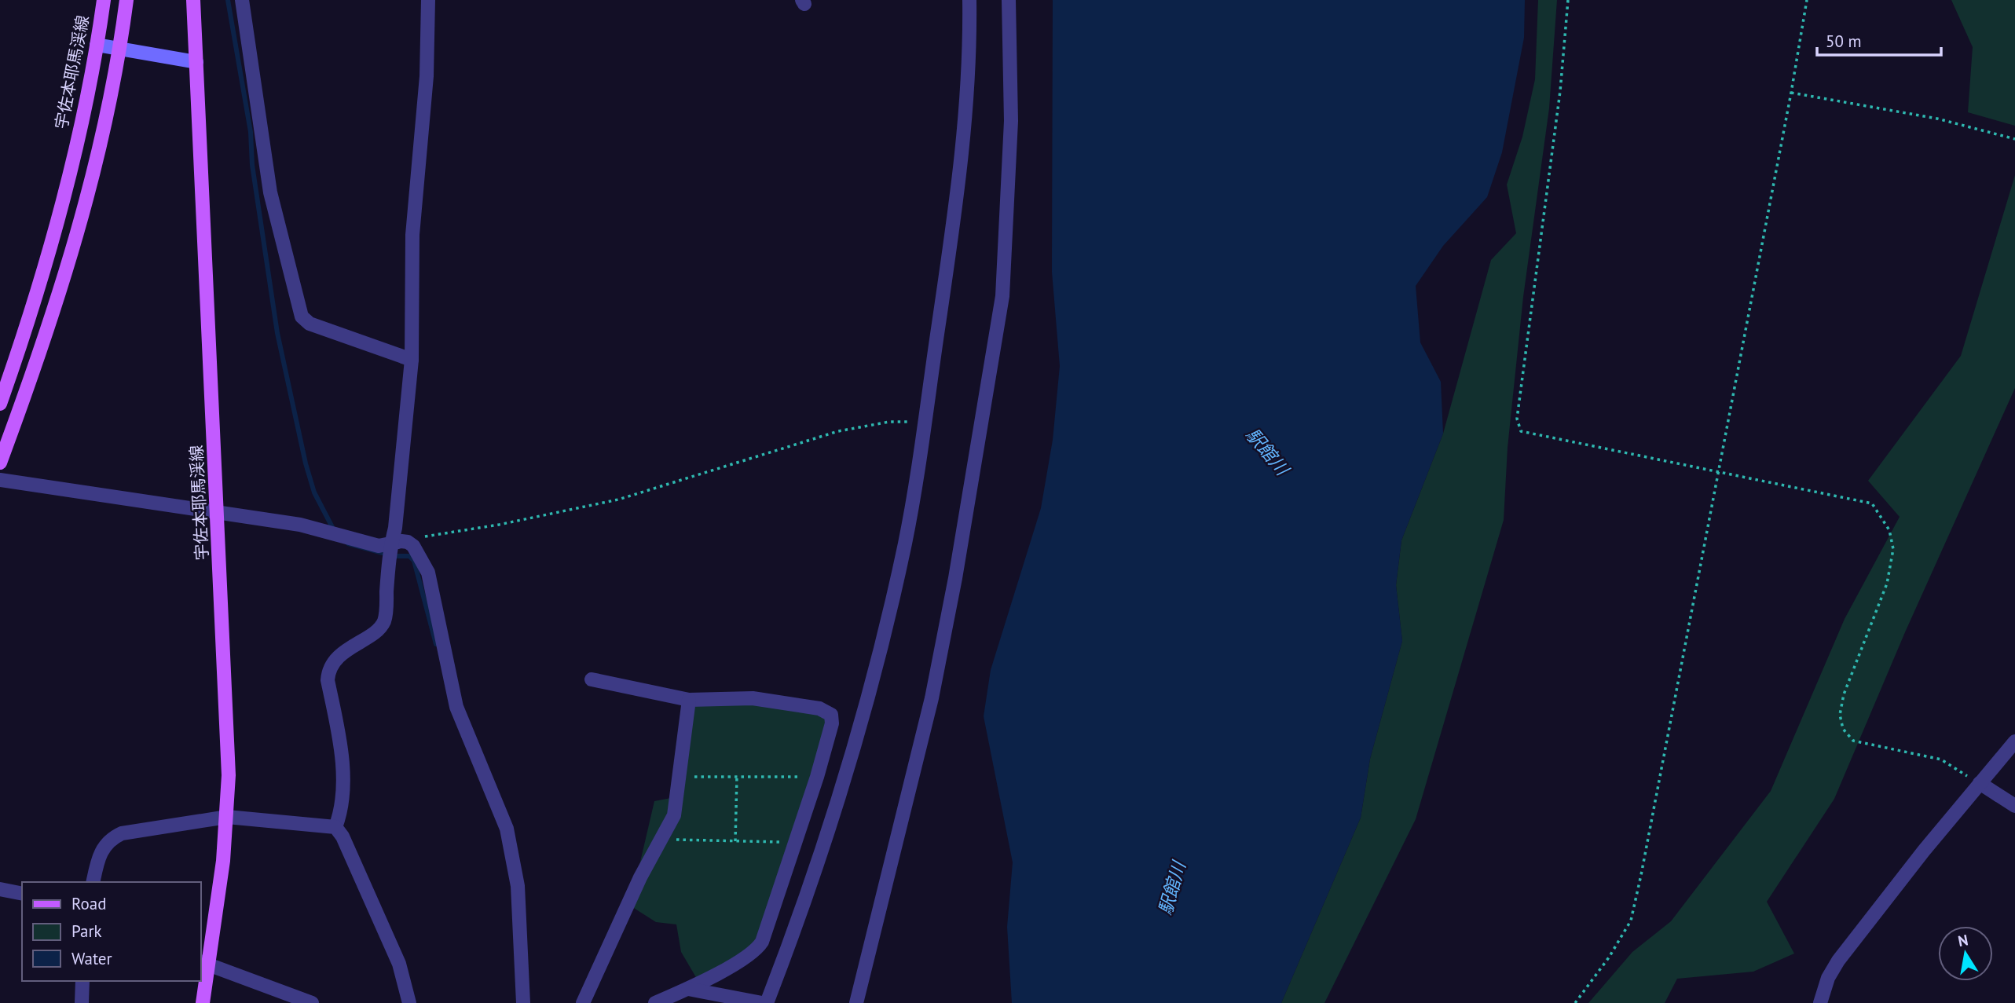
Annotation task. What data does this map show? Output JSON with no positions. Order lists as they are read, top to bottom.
{
  "streets": {
    "main road": ["宇佐本耶馬渓線"]
  },
  "water": ["駅館川"],
  "legend": ["Road", "Park", "Water"],
  "scale_bar": "50 m",
  "north": "top"
}
